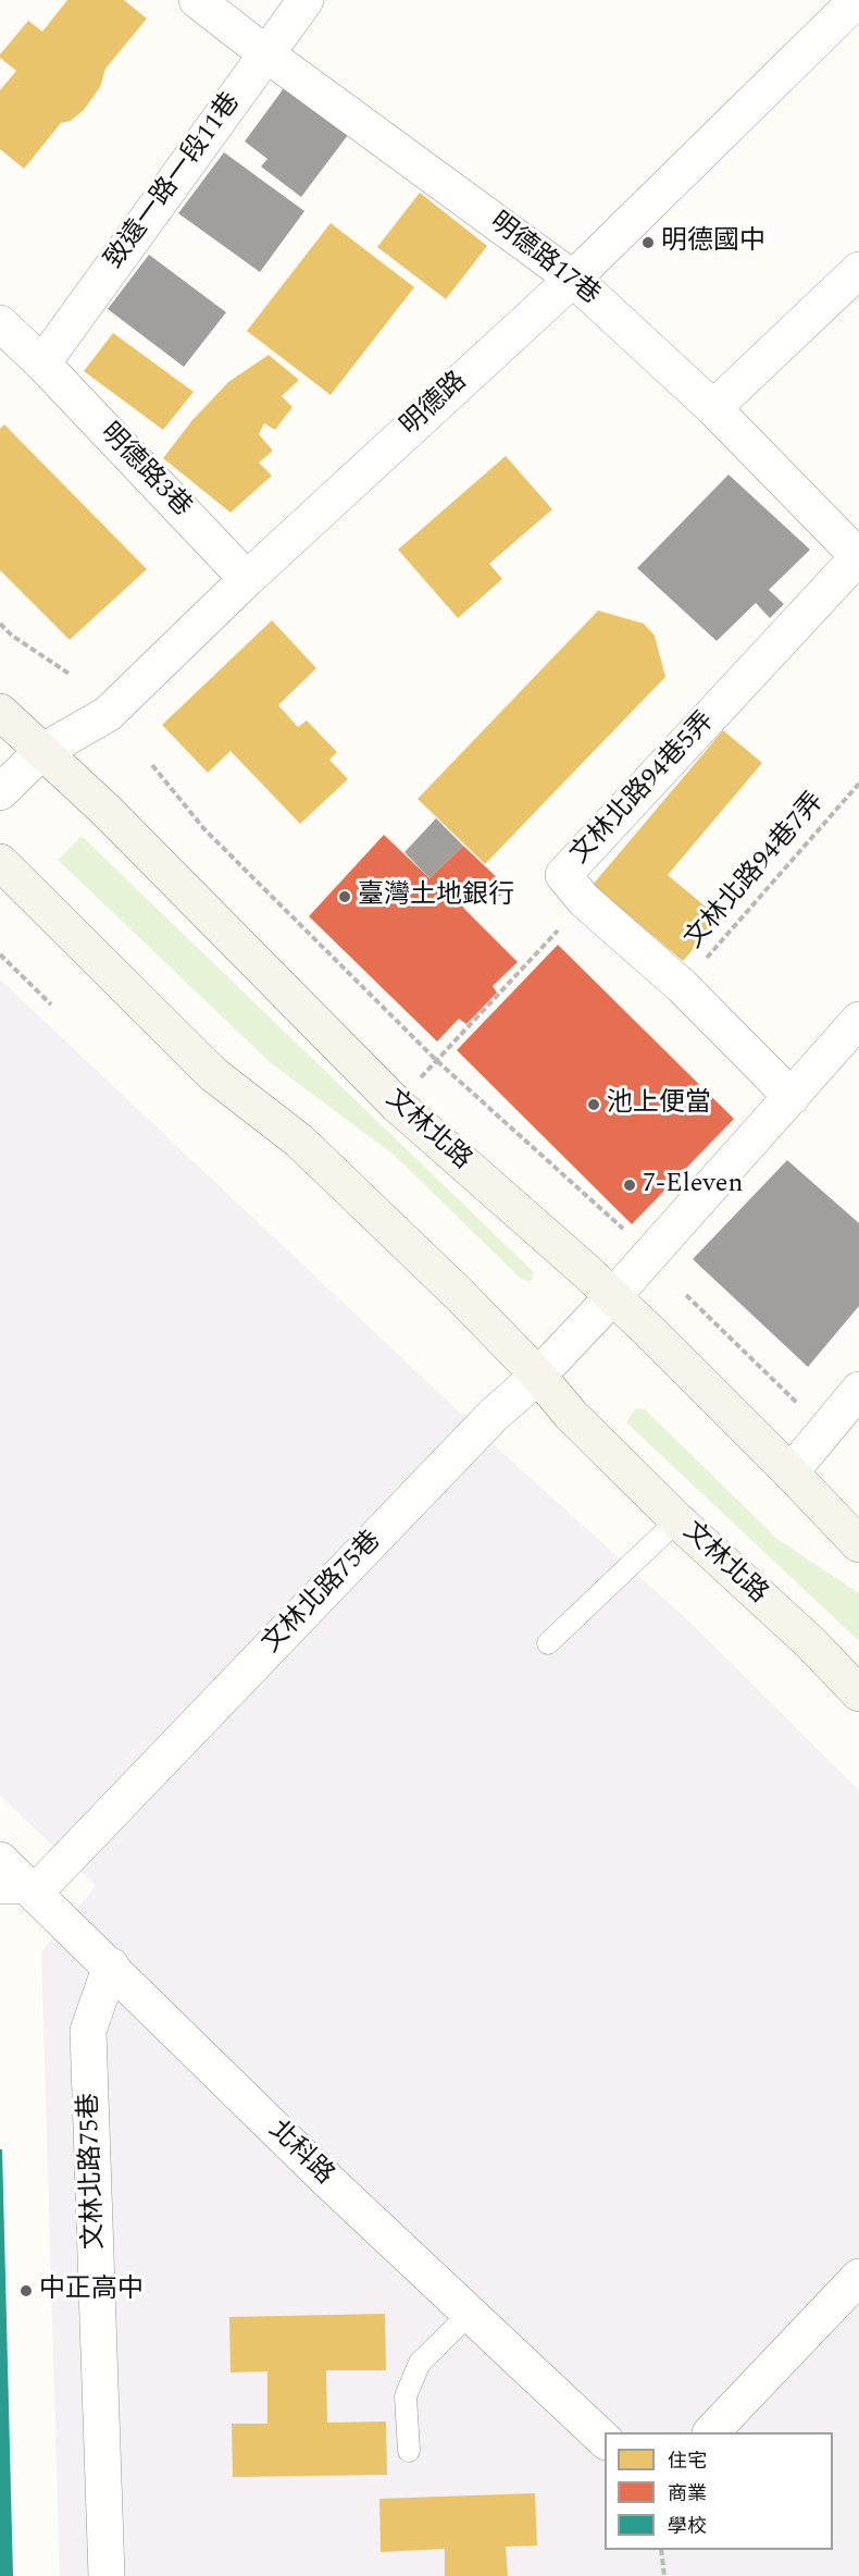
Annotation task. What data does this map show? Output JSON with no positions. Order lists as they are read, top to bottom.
{
  "streets": {
    "main road": ["文林北路"],
    "street": [
      "致遠一路一段11巷",
      "明德路17巷",
      "明德路",
      "明德路3巷",
      "文林北路94巷5弄",
      "文林北路75巷",
      "北科路"
    ],
    "path": ["文林北路94巷7弄"]
  },
  "crossings": [
    ["致遠一路一段11巷", "明德路17巷"],
    ["致遠一路一段11巷", "明德路3巷"],
    ["明德路17巷", "明德路"],
    ["明德路17巷", "文林北路94巷5弄"],
    ["明德路", "明德路3巷"],
    ["明德路", "文林北路"],
    ["文林北路94巷5弄", "文林北路94巷7弄"],
    ["文林北路94巷5弄", "文林北路75巷"],
    ["文林北路", "文林北路75巷"],
    ["文林北路75巷", "北科路"]
  ],
  "places": [
    "明德國中",
    "臺灣土地銀行",
    "池上便當",
    "7-Eleven",
    "中正高中"
  ],
  "legend": ["住宅", "商業", "學校"]
}
